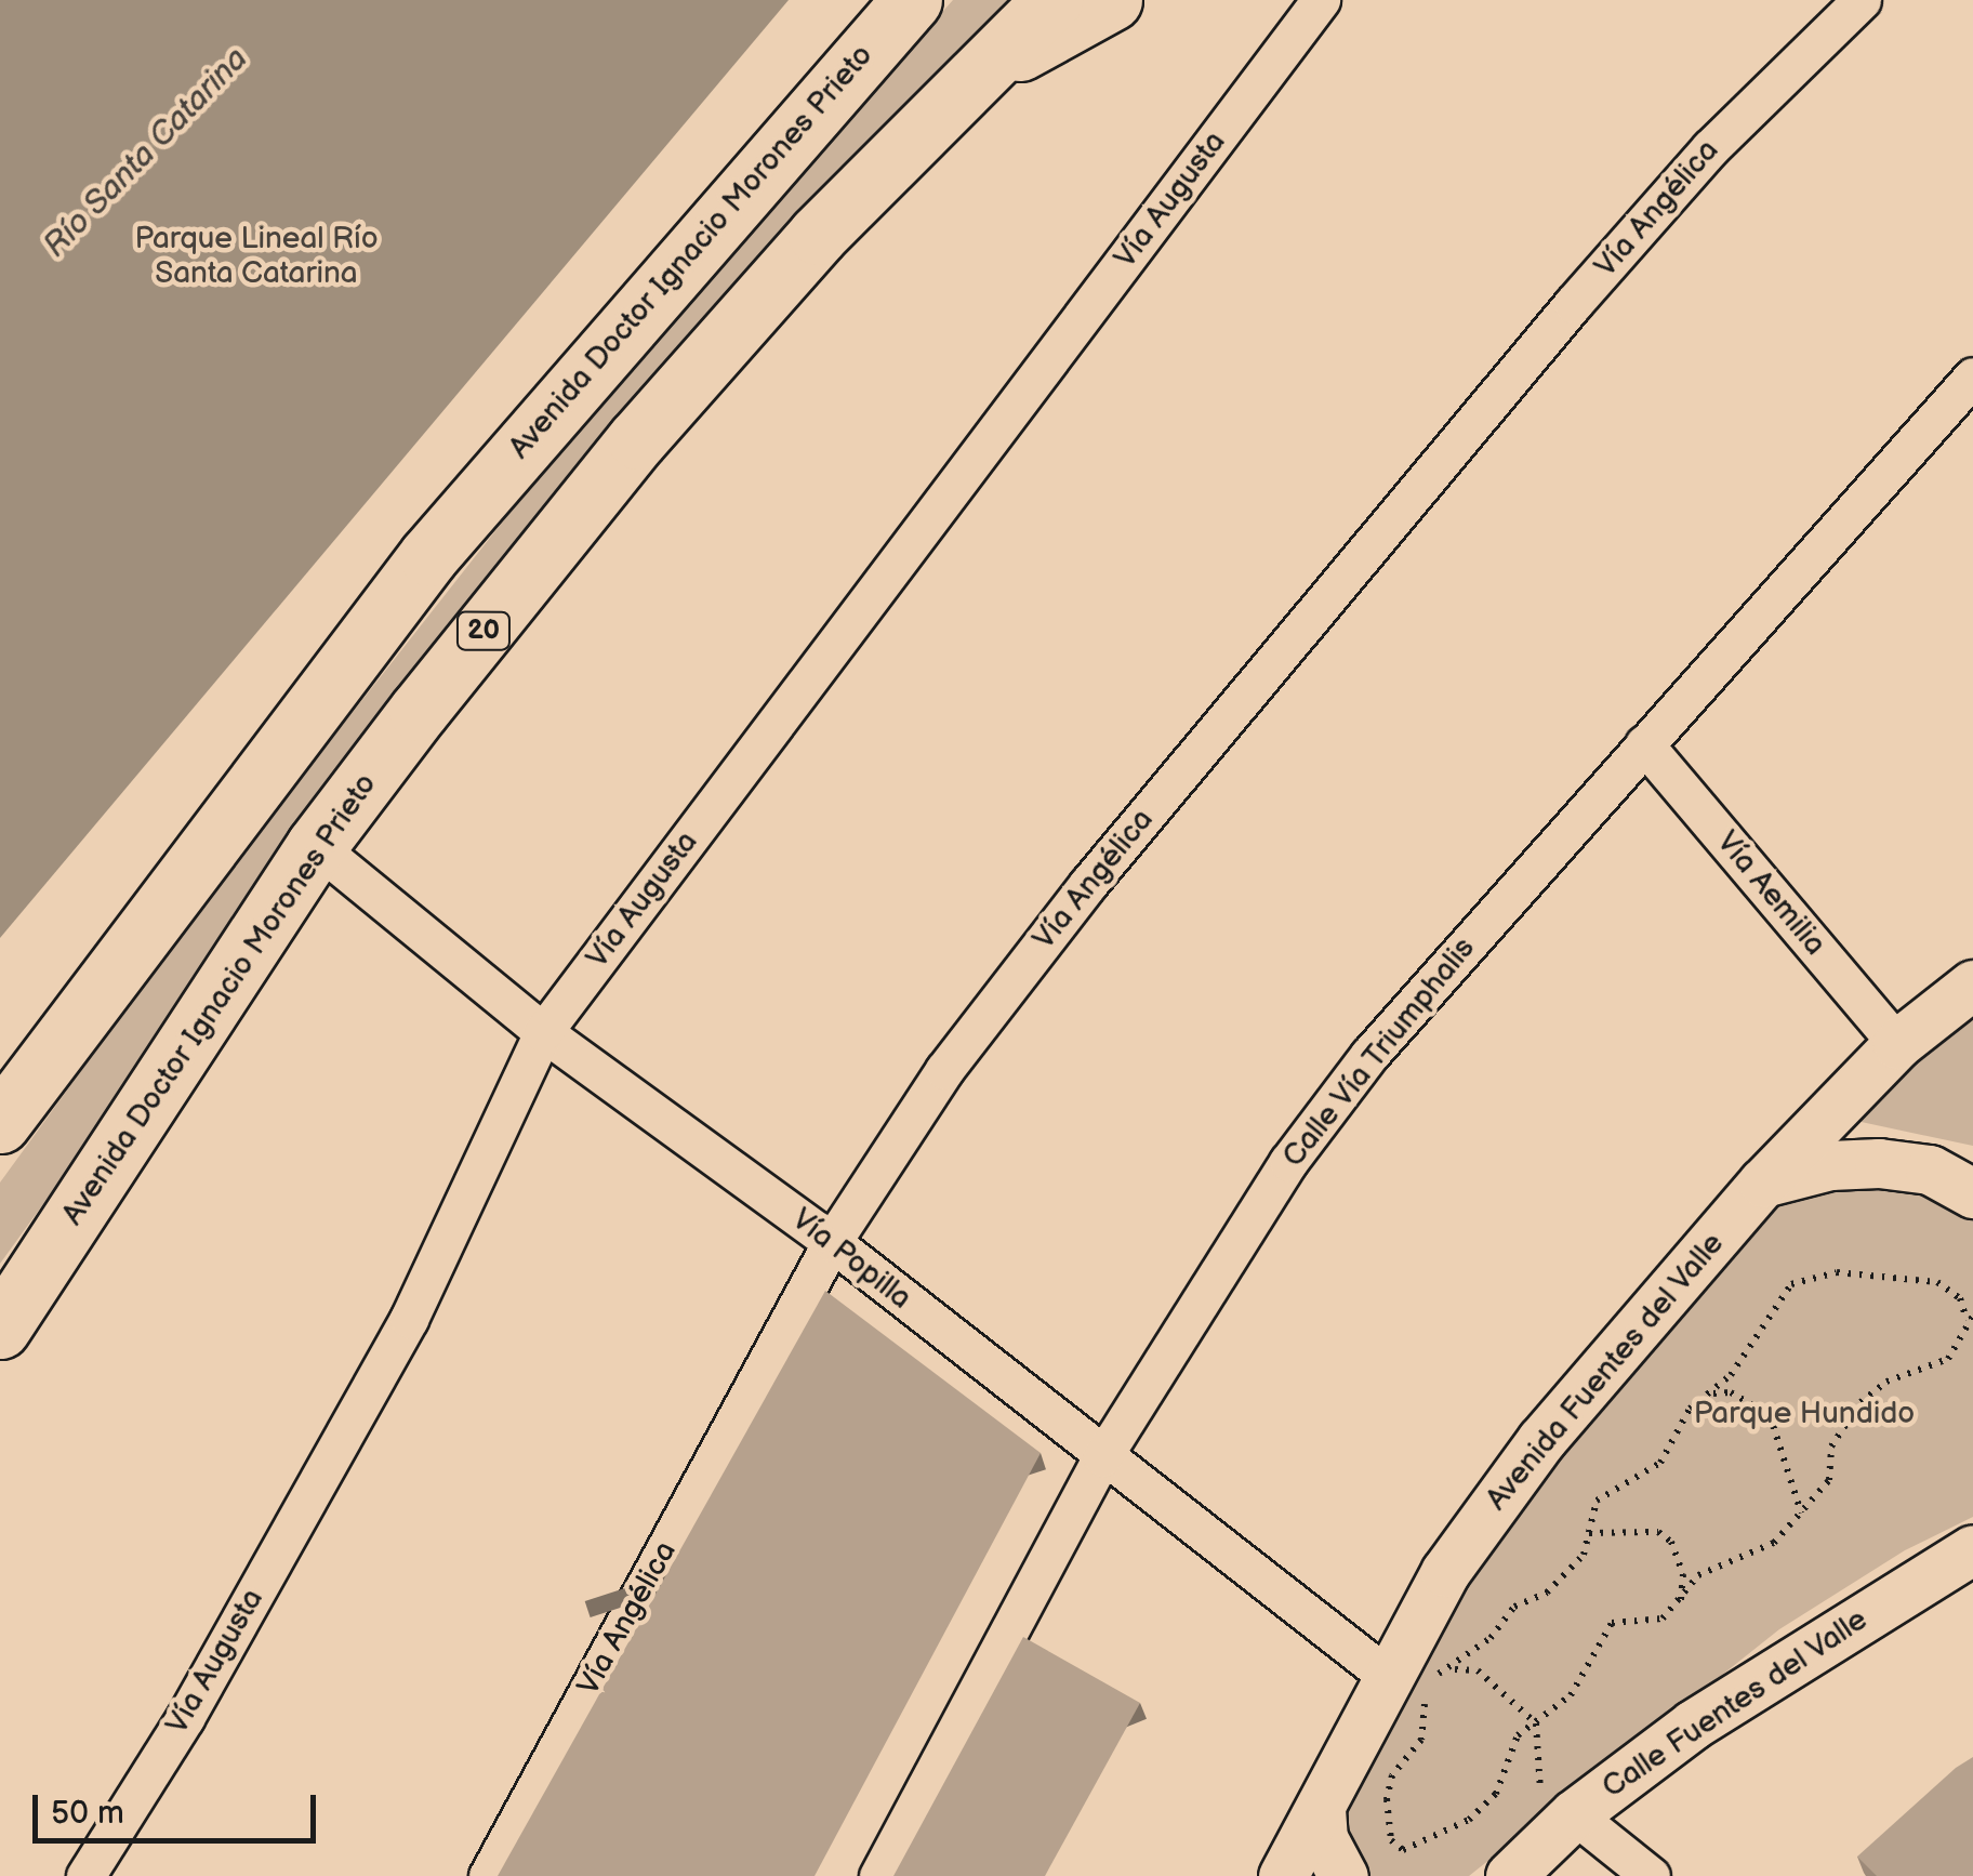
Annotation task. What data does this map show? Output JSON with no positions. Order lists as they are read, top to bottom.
{
  "streets": {
    "main road": ["Avenida Doctor Ignacio Morones Prieto", "20"],
    "street": [
      "Vía Augusta",
      "Vía Angélica",
      "Vía Aemilia",
      "Calle Vía Triumphalis",
      "Vía Popilla",
      "Avenida Fuentes del Valle",
      "Calle Fuentes del Valle"
    ]
  },
  "crossings": [
    ["Vía Augusta", "Vía Popilla"],
    ["Vía Angélica", "Vía Popilla"],
    ["Avenida Doctor Ignacio Morones Prieto", "Vía Popilla"],
    ["Vía Aemilia", "Calle Vía Triumphalis"],
    ["Vía Aemilia", "Avenida Fuentes del Valle"],
    ["Calle Vía Triumphalis", "Vía Popilla"],
    ["Vía Popilla", "Avenida Fuentes del Valle"]
  ],
  "water": ["Río Santa Catarina"],
  "parks": ["Parque Lineal Río Santa Catarina", "Parque Hundido"],
  "scale_bar": "50 m"
}
